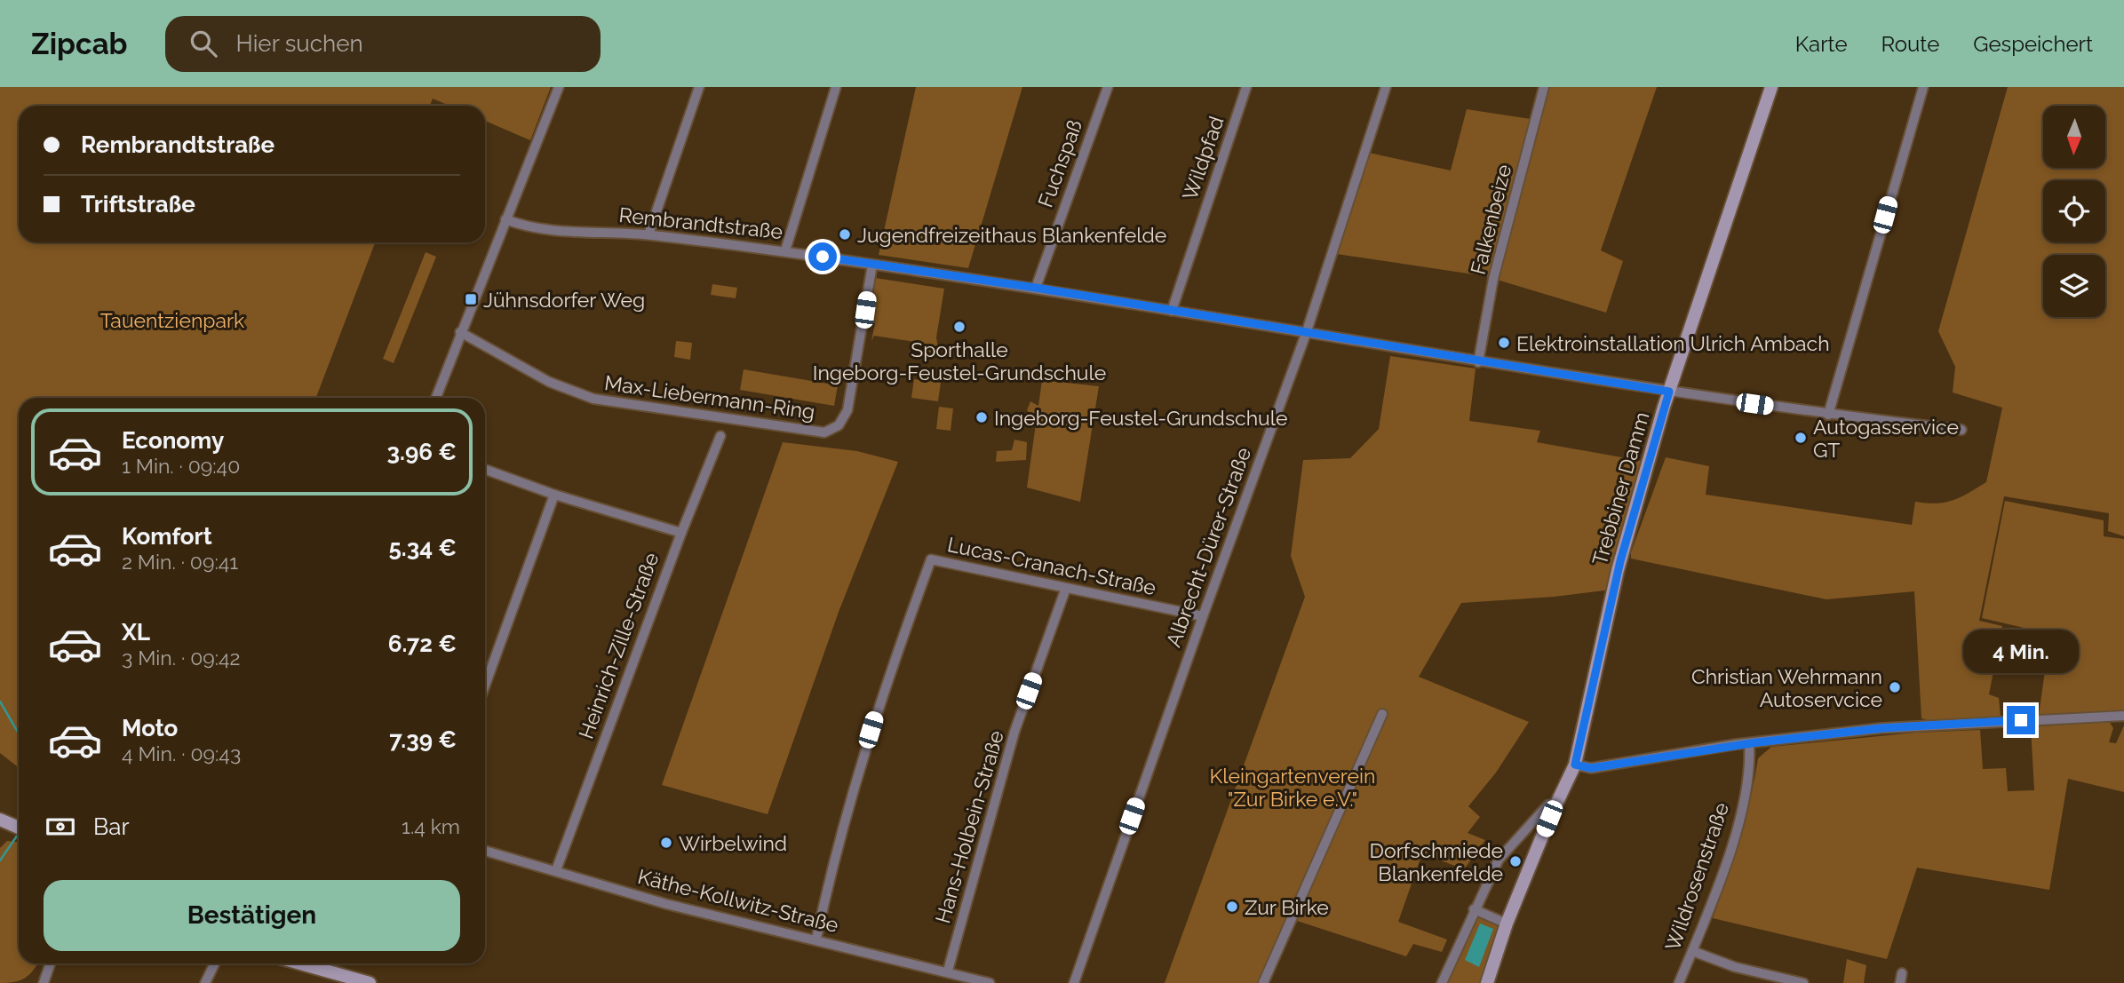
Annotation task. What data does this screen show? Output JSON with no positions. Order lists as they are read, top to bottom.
{
  "streets": {
    "main road": ["Trebbiner Damm"],
    "street": [
      "Wildpfad",
      "Fuchspaß",
      "Falkenbeize",
      "Rembrandtstraße",
      "Max-Liebermann-Ring",
      "Albrecht-Dürer-Straße",
      "Lucas-Cranach-Straße",
      "Heinrich-Zille-Straße",
      "Hans-Holbein-Straße",
      "Wildrosenstraße",
      "Käthe-Kollwitz-Straße"
    ]
  },
  "crossings": [
    ["Wildpfad", "Rembrandtstraße"],
    ["Fuchspaß", "Rembrandtstraße"],
    ["Falkenbeize", "Rembrandtstraße"],
    ["Rembrandtstraße", "Max-Liebermann-Ring"],
    ["Rembrandtstraße", "Trebbiner Damm"],
    ["Rembrandtstraße", "Albrecht-Dürer-Straße"],
    ["Albrecht-Dürer-Straße", "Lucas-Cranach-Straße"],
    ["Lucas-Cranach-Straße", "Hans-Holbein-Straße"],
    ["Lucas-Cranach-Straße", "Käthe-Kollwitz-Straße"],
    ["Heinrich-Zille-Straße", "Käthe-Kollwitz-Straße"],
    ["Hans-Holbein-Straße", "Käthe-Kollwitz-Straße"]
  ],
  "parks": ["Tauentzienpark", "Kleingartenverein \"Zur Birke e.V.\""],
  "places": {
    "other": [
      "Jugendfreizeithaus Blankenfelde",
      "Sporthalle Ingeborg-Feustel-Grundschule",
      "Elektroinstallation Ulrich Ambach",
      "Ingeborg-Feustel-Grundschule",
      "Autogasservice GT",
      "Christian Wehrmann Autoservcice",
      "Wirbelwind",
      "Dorfschmiede Blankenfelde",
      "Zur Birke"
    ],
    "transit": ["Jühnsdorfer Weg"]
  },
  "north": "bottom",
  "page": {
    "header": "Zipcab",
    "search": "Hier suchen",
    "nav": ["Karte", "Route", "Gespeichert"],
    "banner": ["Rembrandtstraße", "Triftstraße"],
    "list": [
      {
        "name": "Economy",
        "note": "1 Min. · 09:40",
        "value": "3.96 €"
      },
      {
        "name": "Komfort",
        "note": "2 Min. · 09:41",
        "value": "5.34 €"
      },
      {
        "name": "XL",
        "note": "3 Min. · 09:42",
        "value": "6.72 €"
      },
      {
        "name": "Moto",
        "note": "4 Min. · 09:43",
        "value": "7.39 €"
      }
    ],
    "bubble": "4 Min.",
    "pay": ["Bar", "1.4 km"],
    "buttons": "Bestätigen"
  }
}
